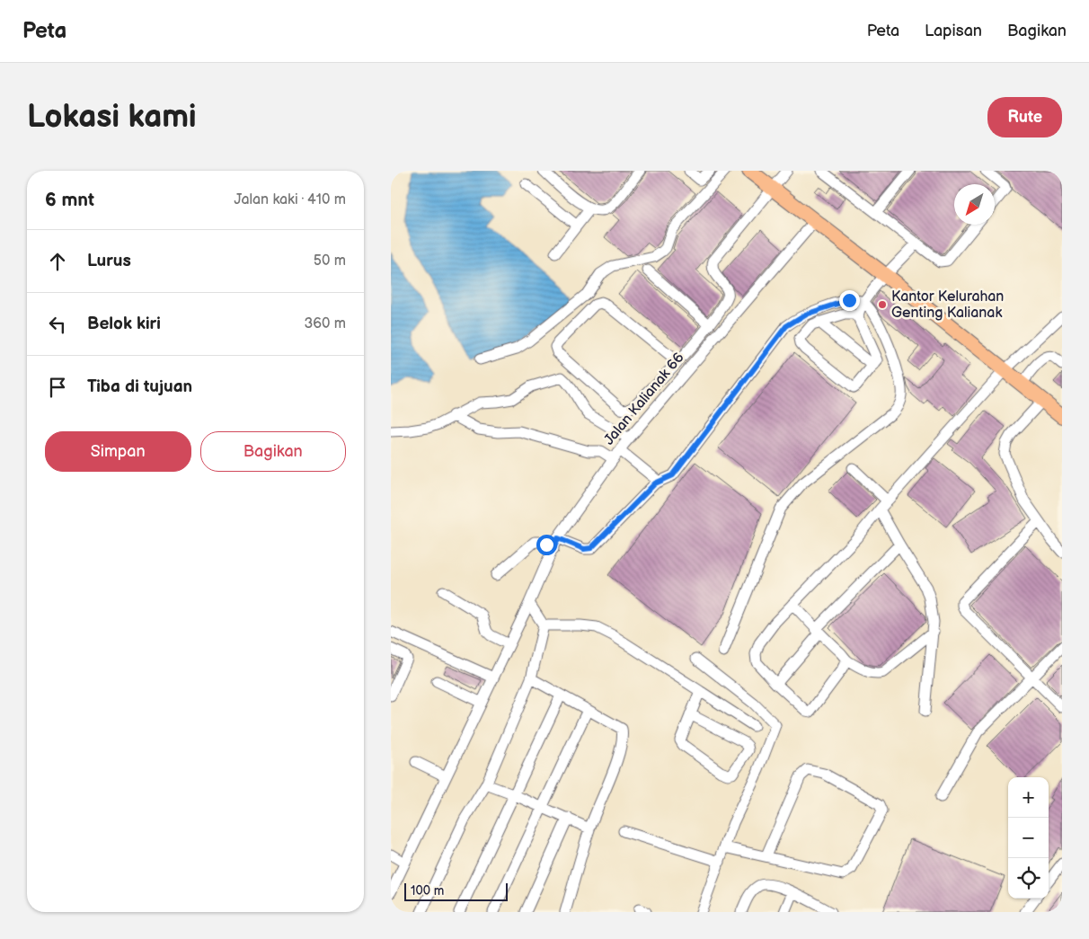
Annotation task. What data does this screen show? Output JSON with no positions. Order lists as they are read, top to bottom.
{
  "streets": {
    "lane": ["Jalan Kalianak 66"]
  },
  "places": ["Kantor Kelurahan Genting Kalianak"],
  "scale_bar": "100 m",
  "north": "bottom left",
  "page": {
    "header": "Peta",
    "nav": ["Peta", "Lapisan", "Bagikan"],
    "buttons": [
      "Rute",
      ["Simpan", "Bagikan"]
    ],
    "title": "Lokasi kami",
    "heading": ["6 mnt", "Jalan kaki · 410 m"],
    "list": [
      ["Lurus", "50 m"],
      ["Belok kiri", "360 m"],
      "Tiba di tujuan"
    ],
    "map_buttons": ["+", "−"],
    "scale": "100 m"
  }
}
